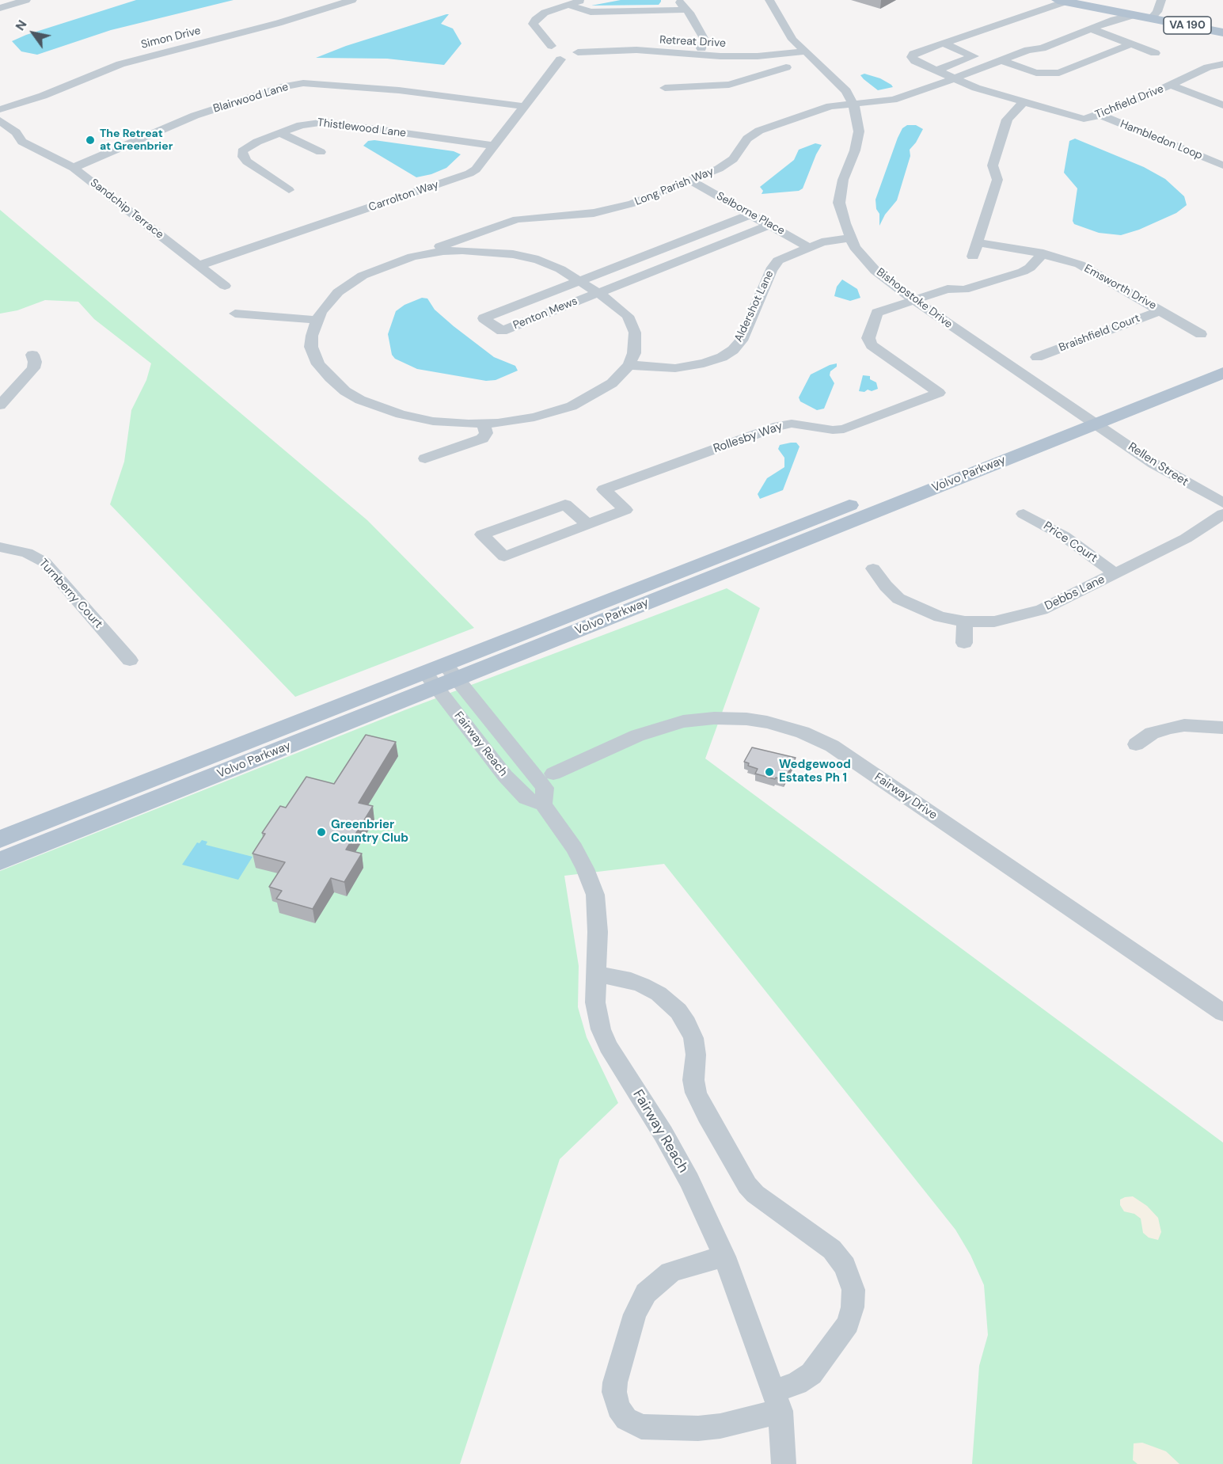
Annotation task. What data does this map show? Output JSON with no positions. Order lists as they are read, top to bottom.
{
  "streets": {
    "main road": ["VA 190", "Volvo Parkway"],
    "street": [
      "Simon Drive",
      "Retreat Drive",
      "Blairwood Lane",
      "Tichfield Drive",
      "Thistlewood Lane",
      "Hambledon Loop",
      "Long Parish Way",
      "Carrolton Way",
      "Sandchip Terrace",
      "Selborne Place",
      "Emsworth Drive",
      "Bishopstoke Drive",
      "Aldershot Lane",
      "Penton Mews",
      "Braishfield Court",
      "Rollesby Way",
      "Rellen Street",
      "Price Court",
      "Debbs Lane",
      "Turnberry Court",
      "Fairway Reach",
      "Fairway Drive"
    ]
  },
  "crossings": [
    ["Retreat Drive", "Carrolton Way"],
    ["Retreat Drive", "Bishopstoke Drive"],
    ["Blairwood Lane", "Carrolton Way"],
    ["Blairwood Lane", "Sandchip Terrace"],
    ["Tichfield Drive", "Hambledon Loop"],
    ["Tichfield Drive", "Long Parish Way"],
    ["Thistlewood Lane", "Carrolton Way"],
    ["Long Parish Way", "Selborne Place"],
    ["Long Parish Way", "Bishopstoke Drive"],
    ["Carrolton Way", "Sandchip Terrace"],
    ["Selborne Place", "Aldershot Lane"],
    ["Selborne Place", "Penton Mews"],
    ["Emsworth Drive", "Braishfield Court"],
    ["Emsworth Drive", "Rollesby Way"],
    ["Bishopstoke Drive", "Aldershot Lane"],
    ["Bishopstoke Drive", "Rollesby Way"],
    ["Bishopstoke Drive", "Rellen Street"],
    ["Bishopstoke Drive", "Volvo Parkway"],
    ["Rellen Street", "Volvo Parkway"],
    ["Volvo Parkway", "Fairway Reach"],
    ["Price Court", "Debbs Lane"]
  ],
  "places": ["The Retreat at Greenbrier", "Wedgewood Estates Ph 1", "Greenbrier Country Club"],
  "north": "top left"
}
